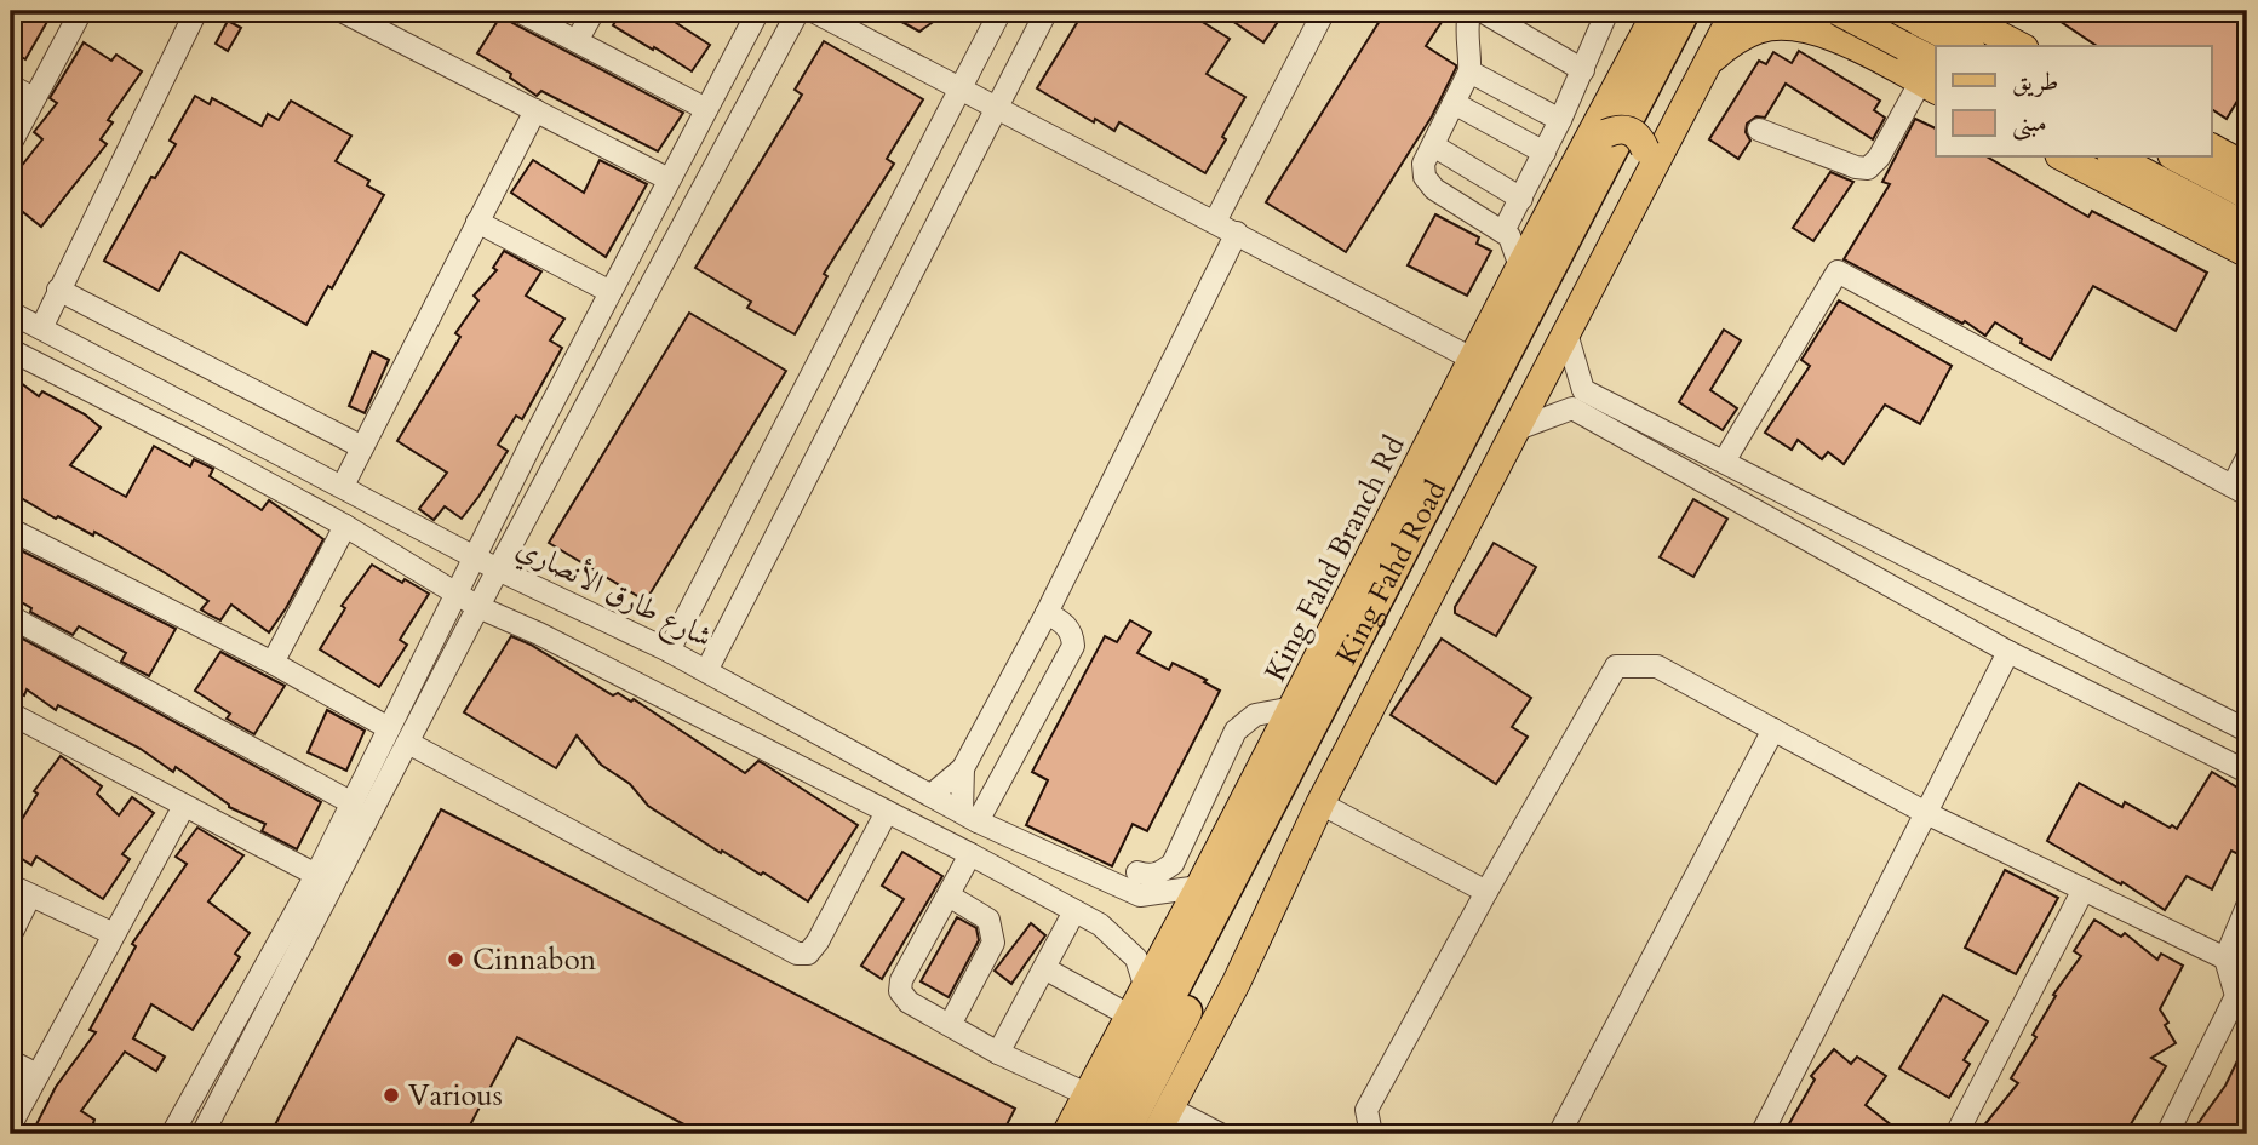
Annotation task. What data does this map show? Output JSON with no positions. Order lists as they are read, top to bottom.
{
  "streets": {
    "highway": ["King Fahd Road"],
    "main road": ["King Fahd Branch Rd"],
    "street": ["شارع طارق الأنصاري"]
  },
  "crossings": [
    ["King Fahd Branch Rd", "شارع طارق الأنصاري"]
  ],
  "places": ["Cinnabon", "Various"],
  "legend": ["طريق", "مبنى"]
}
